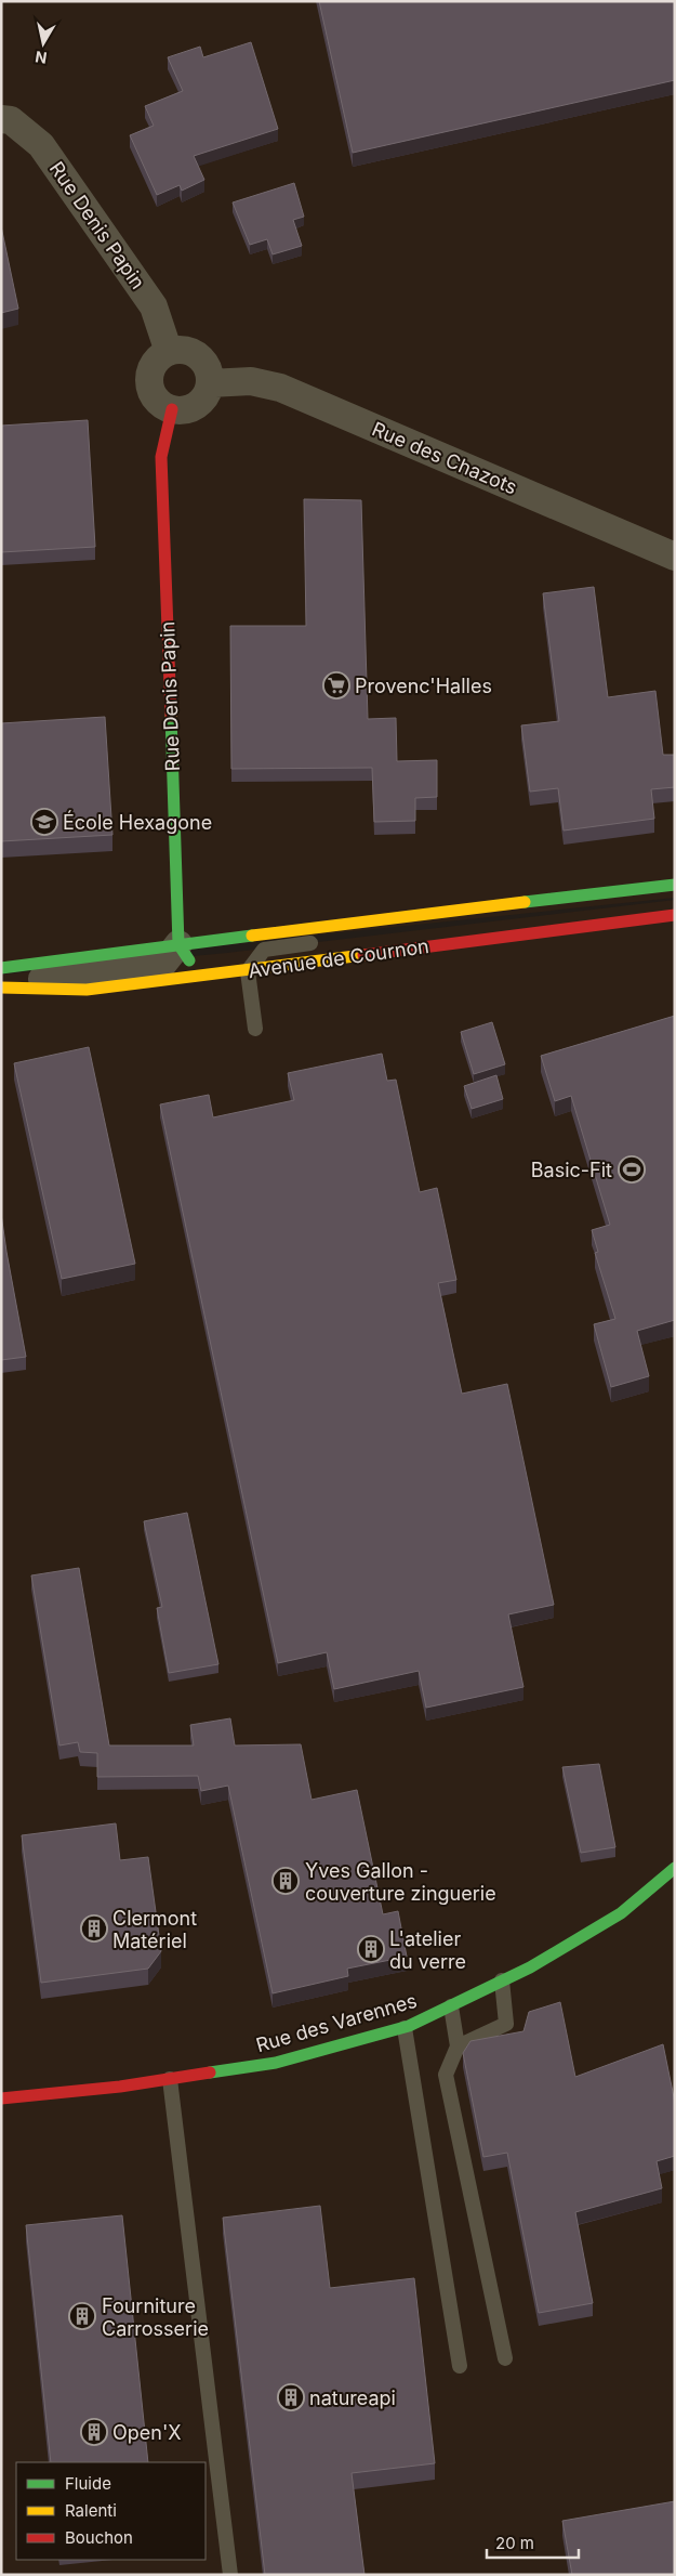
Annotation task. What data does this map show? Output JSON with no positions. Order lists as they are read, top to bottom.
{
  "streets": {
    "main road": ["Rue Denis Papin", "Avenue de Cournon", "Rue des Varennes"],
    "street": ["Rue des Chazots"]
  },
  "crossings": [
    ["Rue Denis Papin", "Rue des Chazots"],
    ["Rue Denis Papin", "Avenue de Cournon"]
  ],
  "places": {
    "supermarket": ["Provenc'Halles"],
    "school or university": ["École Hexagone"],
    "sports": ["Basic-Fit"],
    "building": [
      "Yves Gallon - couverture zinguerie",
      "Clermont Matériel",
      "L'atelier du verre",
      "Fourniture Carrosserie",
      "natureapi",
      "Open'X"
    ]
  },
  "legend": ["Fluide", "Ralenti", "Bouchon"],
  "scale_bar": "20 m",
  "north": "bottom"
}
